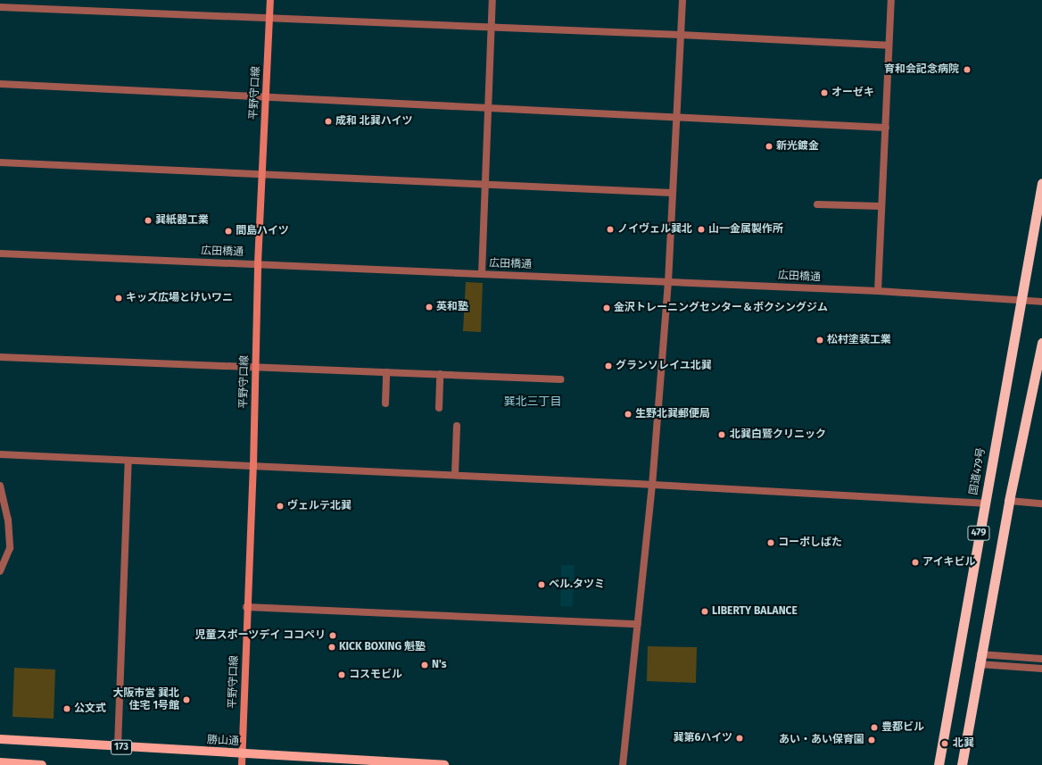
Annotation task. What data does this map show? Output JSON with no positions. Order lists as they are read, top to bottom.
{
  "streets": {
    "highway": ["国道479号", "479"],
    "main road": ["平野守口線", "勝山通", "173"],
    "street": ["広田橋通"]
  },
  "crossings": [
    ["平野守口線", "広田橋通"],
    ["平野守口線", "勝山通"],
    ["広田橋通", "国道479号"]
  ],
  "districts": ["巽北三丁目"],
  "places": [
    "育和会記念病院",
    "オーゼキ",
    "成和 北巽ハイツ",
    "新光鍍金",
    "巽紙器工業",
    "ノイヴェル巽北",
    "山一金属製作所",
    "間島ハイツ",
    "キッズ広場とけいワニ",
    "英和塾",
    "金沢トレーニングセンター＆ボクシングジム",
    "松村塗装工業",
    "グランソレイユ北巽",
    "生野北巽郵便局",
    "北巽白鷲クリニック",
    "ヴェルテ北巽",
    "コーポしばた",
    "アイキビル",
    "ベル.タツミ",
    "LIBERTY BALANCE",
    "児童スポーツデイ ココペリ",
    "KICK BOXING 魁塾",
    "N's",
    "コスモビル",
    "大阪市営 巽北 住宅 1号館",
    "公文式",
    "豊都ビル",
    "巽第6ハイツ",
    "あい・あい保育園",
    "北巽"
  ]
}
